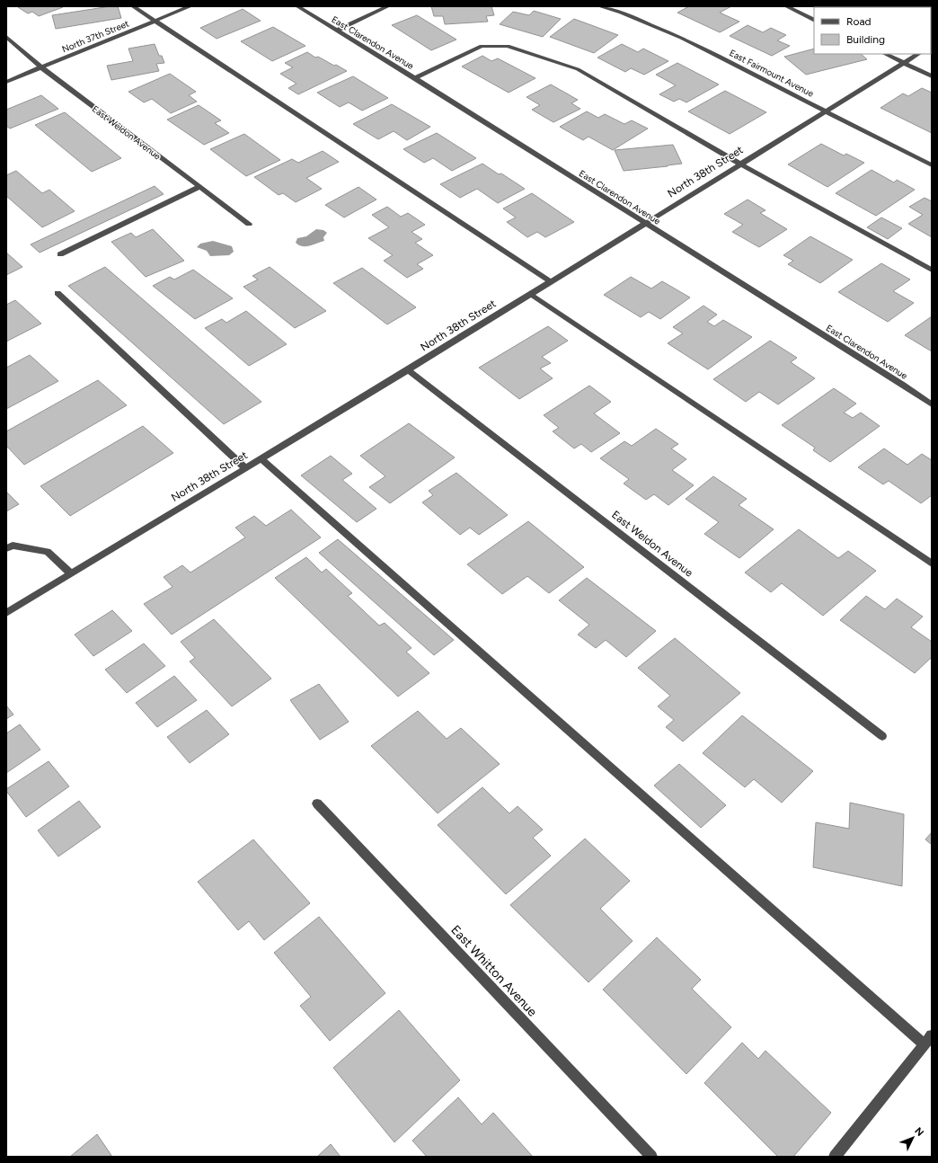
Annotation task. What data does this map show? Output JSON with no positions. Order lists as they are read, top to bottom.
{
  "streets": {
    "street": [
      "North 37th Street",
      "East Clarendon Avenue",
      "East Fairmount Avenue",
      "East Weldon Avenue",
      "North 38th Street",
      "East Whitton Avenue"
    ]
  },
  "crossings": [
    ["North 37th Street", "East Weldon Avenue"],
    ["East Clarendon Avenue", "North 38th Street"],
    ["East Fairmount Avenue", "North 38th Street"],
    ["East Weldon Avenue", "North 38th Street"]
  ],
  "legend": ["Road", "Building"],
  "north": "top right"
}
